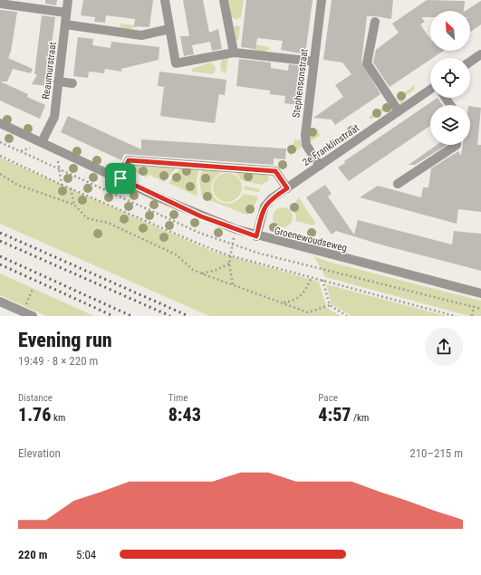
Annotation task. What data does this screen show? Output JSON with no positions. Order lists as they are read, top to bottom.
{
  "streets": {
    "street": [
      "Reaumurstraat",
      "Stephensonstraat",
      "2e Franklinstraat",
      "Groenewoudseweg"
    ]
  },
  "crossings": [
    ["Reaumurstraat", "Groenewoudseweg"],
    ["Stephensonstraat", "2e Franklinstraat"],
    ["2e Franklinstraat", "Groenewoudseweg"]
  ],
  "north": "top left",
  "page": {
    "heading": ["Evening run", "19:49 · 8 × 220 m"],
    "stats": [
      ["Distance", "1.76 km"],
      ["Time", "8:43"],
      ["Pace", "4:57 /km"]
    ],
    "chart": ["Elevation", "210–215 m"],
    "list": [
      {
        "name": "220 m",
        "note": "5:04"
      }
    ]
  }
}
